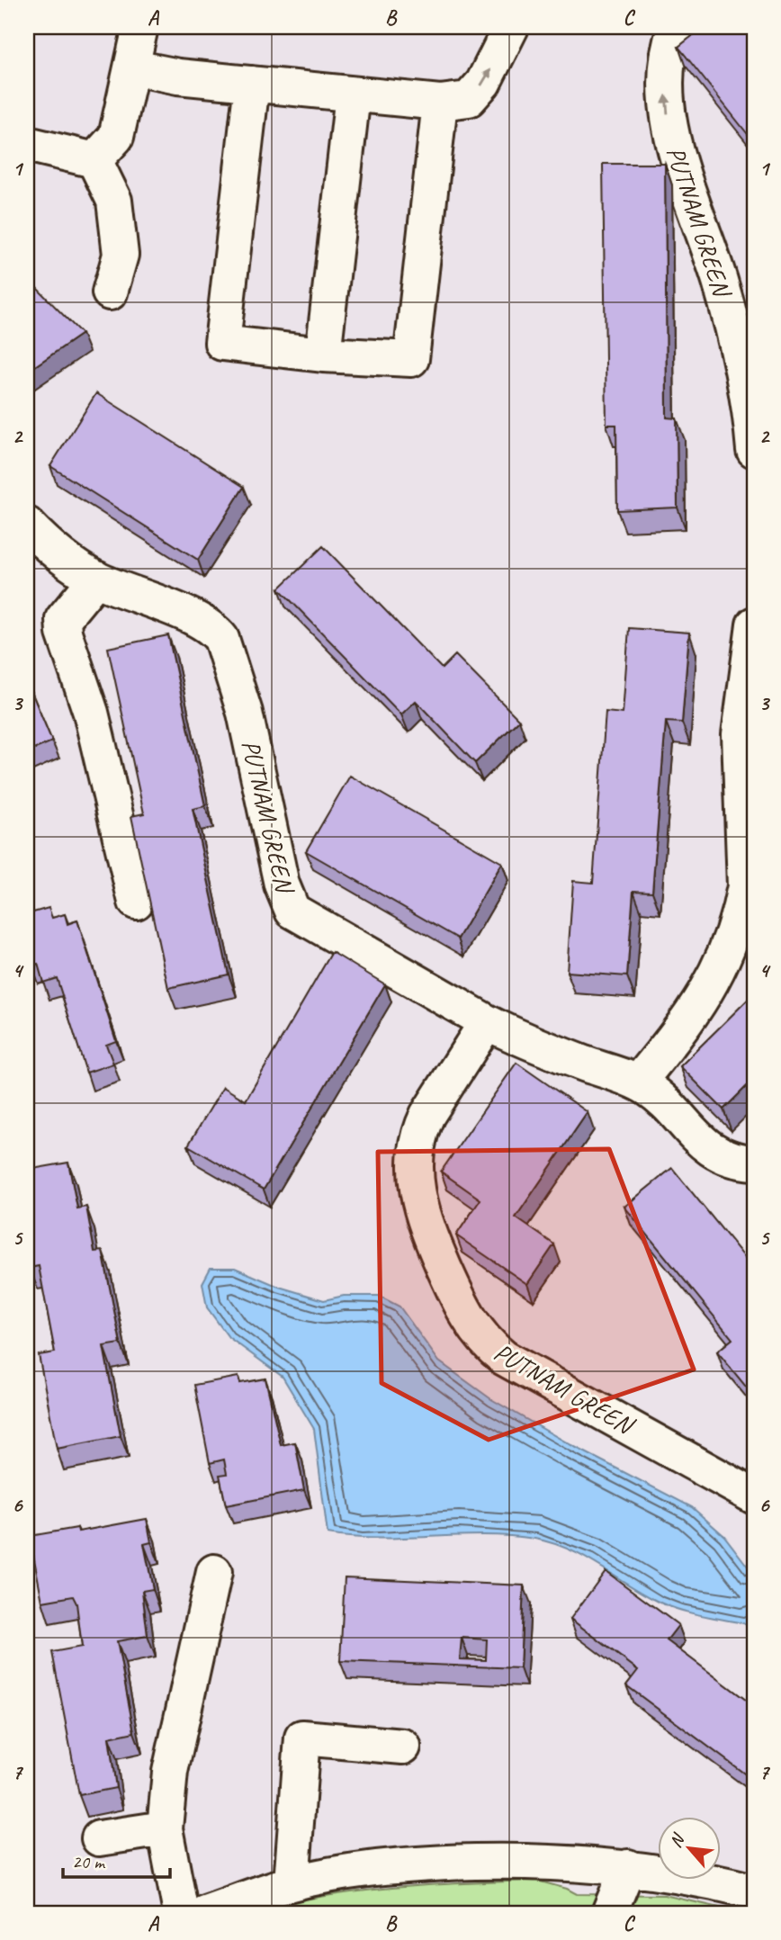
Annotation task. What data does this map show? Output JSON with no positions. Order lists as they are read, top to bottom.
{
  "streets": {
    "street": ["PUTNAM GREEN"]
  },
  "scale_bar": "20 m",
  "north": "top left",
  "grid": {
    "columns": ["A", "B", "C"],
    "rows": [
      "1",
      "2",
      "3",
      "4",
      "5",
      "6",
      "7"
    ]
  }
}
